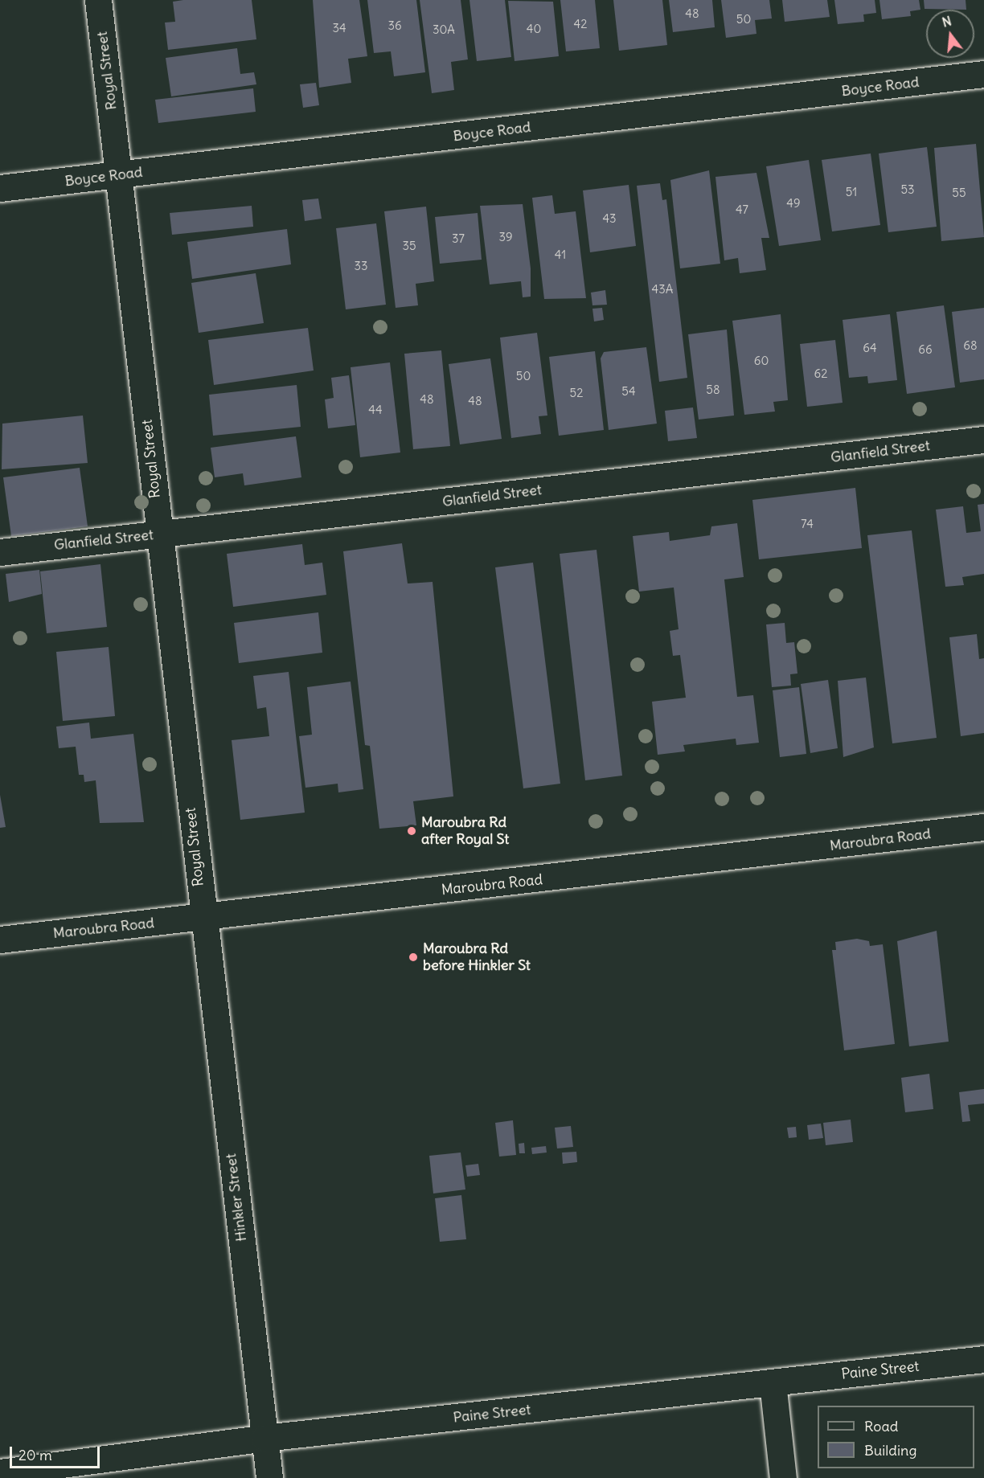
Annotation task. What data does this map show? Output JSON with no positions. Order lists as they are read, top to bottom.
{
  "streets": {
    "street": [
      "Royal Street",
      "Boyce Road",
      "Glanfield Street",
      "Maroubra Road",
      "Hinkler Street",
      "Paine Street"
    ]
  },
  "crossings": [
    ["Royal Street", "Boyce Road"],
    ["Royal Street", "Glanfield Street"],
    ["Royal Street", "Maroubra Road"],
    ["Royal Street", "Hinkler Street"],
    ["Maroubra Road", "Hinkler Street"],
    ["Hinkler Street", "Paine Street"]
  ],
  "places": ["Maroubra Rd after Royal St", "Maroubra Rd before Hinkler St"],
  "house_numbers": [
    "48",
    "50",
    "42",
    "36",
    "34",
    "40",
    "30A",
    "53",
    "51",
    "55",
    "49",
    "47",
    "43",
    "39",
    "37",
    "35",
    "41",
    "33",
    "43A",
    "68",
    "64",
    "66",
    "60",
    "62",
    "50",
    "58",
    "54",
    "52",
    "48",
    "48",
    "44",
    "74"
  ],
  "legend": ["Road", "Building"],
  "scale_bar": "20 m",
  "north": "top"
}
